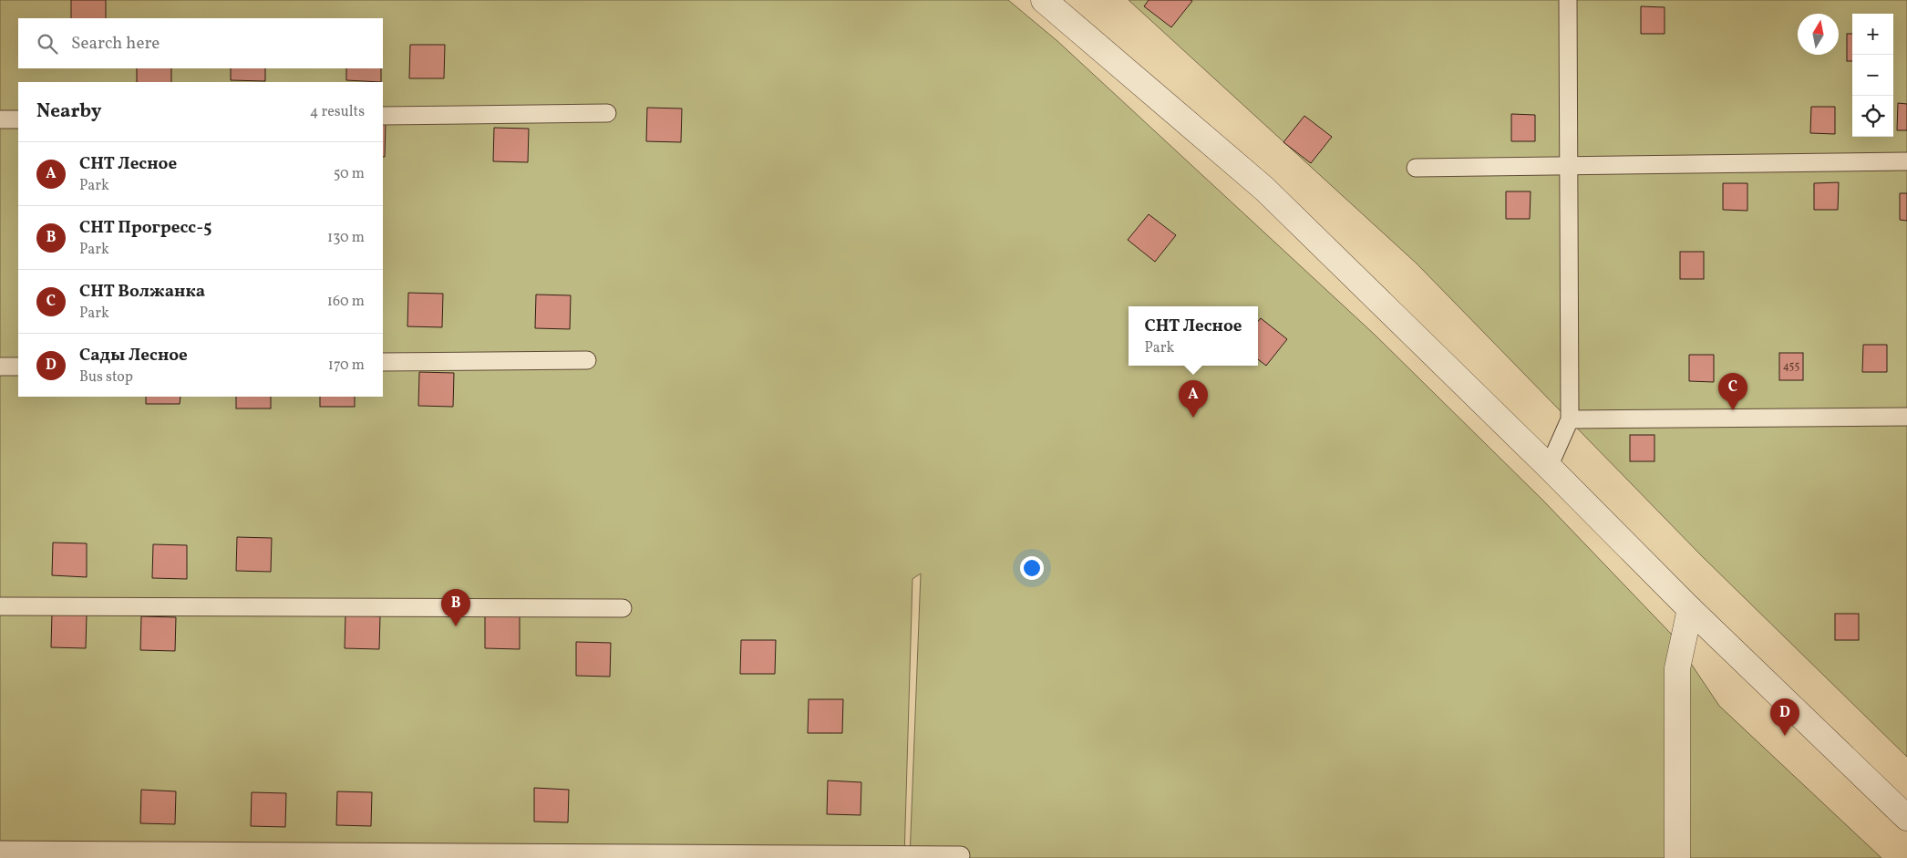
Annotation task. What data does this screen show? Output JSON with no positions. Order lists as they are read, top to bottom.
{
  "house_numbers": ["455"],
  "north": "top",
  "page": {
    "map_buttons": ["+", "−"],
    "search": "Search here",
    "heading": ["Nearby", "4 results"],
    "list": [
      {
        "mark": "A",
        "name": "СНТ Лесное",
        "note": "Park",
        "value": "50 m"
      },
      {
        "mark": "B",
        "name": "СНТ Прогресс-5",
        "note": "Park",
        "value": "130 m"
      },
      {
        "mark": "C",
        "name": "СНТ Волжанка",
        "note": "Park",
        "value": "160 m"
      },
      {
        "mark": "D",
        "name": "Сады Лесное",
        "note": "Bus stop",
        "value": "170 m"
      }
    ],
    "popup": ["СНТ Лесное", "Park"],
    "pins": [
      "C",
      "A",
      "B",
      "D"
    ]
  }
}
